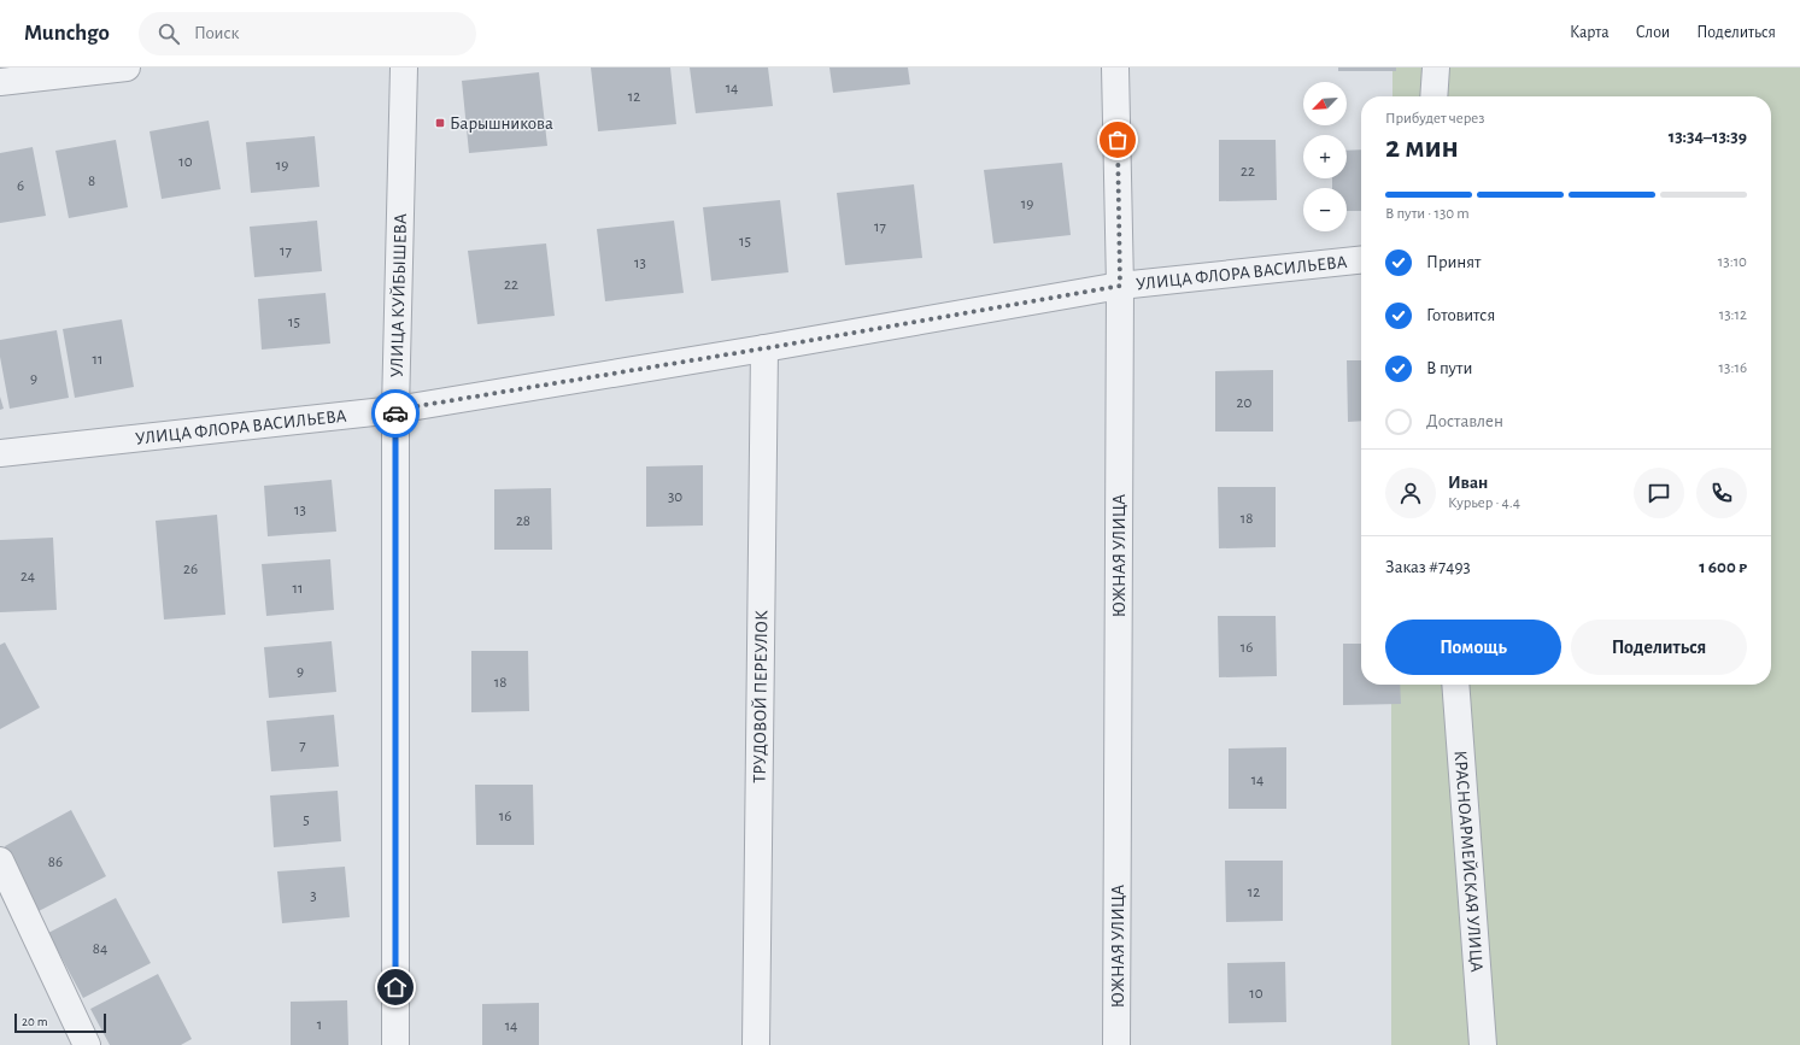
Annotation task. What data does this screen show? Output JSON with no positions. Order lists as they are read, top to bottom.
{
  "streets": {
    "street": [
      "УЛИЦА ФЛОРА ВАСИЛЬЕВА",
      "УЛИЦА КУЙБЫШЕВА",
      "ЮЖНАЯ УЛИЦА",
      "ТРУДОВОЙ ПЕРЕУЛОК",
      "КРАСНОАРМЕЙСКАЯ УЛИЦА"
    ]
  },
  "crossings": [
    ["УЛИЦА ФЛОРА ВАСИЛЬЕВА", "УЛИЦА КУЙБЫШЕВА"],
    ["УЛИЦА ФЛОРА ВАСИЛЬЕВА", "ЮЖНАЯ УЛИЦА"],
    ["УЛИЦА ФЛОРА ВАСИЛЬЕВА", "ТРУДОВОЙ ПЕРЕУЛОК"]
  ],
  "places": {
    "transit": ["Барышникова"]
  },
  "house_numbers": [
    "14",
    "12",
    "10",
    "19",
    "22",
    "8",
    "6",
    "19",
    "17",
    "15",
    "17",
    "13",
    "22",
    "15",
    "11",
    "9",
    "20",
    "30",
    "13",
    "18",
    "28",
    "26",
    "24",
    "11",
    "16",
    "9",
    "18",
    "7",
    "14",
    "16",
    "5",
    "86",
    "12",
    "3",
    "84",
    "10",
    "1",
    "14"
  ],
  "scale_bar": "20 m",
  "north": "bottom left",
  "page": {
    "header": "Munchgo",
    "search": "Поиск",
    "nav": ["Карта", "Слои", "Поделиться"],
    "map_buttons": ["+", "−"],
    "heading": ["2 мин", "Прибудет через", "13:34–13:39"],
    "panel": [
      "Иван",
      "Курьер · 4.4",
      "Заказ #7493",
      "1 600 ₽"
    ],
    "bar": "В пути · 130 m",
    "list": [
      ["Принят", "13:10"],
      ["Готовится", "13:12"],
      ["В пути", "13:16"],
      "Доставлен"
    ],
    "buttons": ["Помощь", "Поделиться"],
    "scale": "20 m"
  }
}
